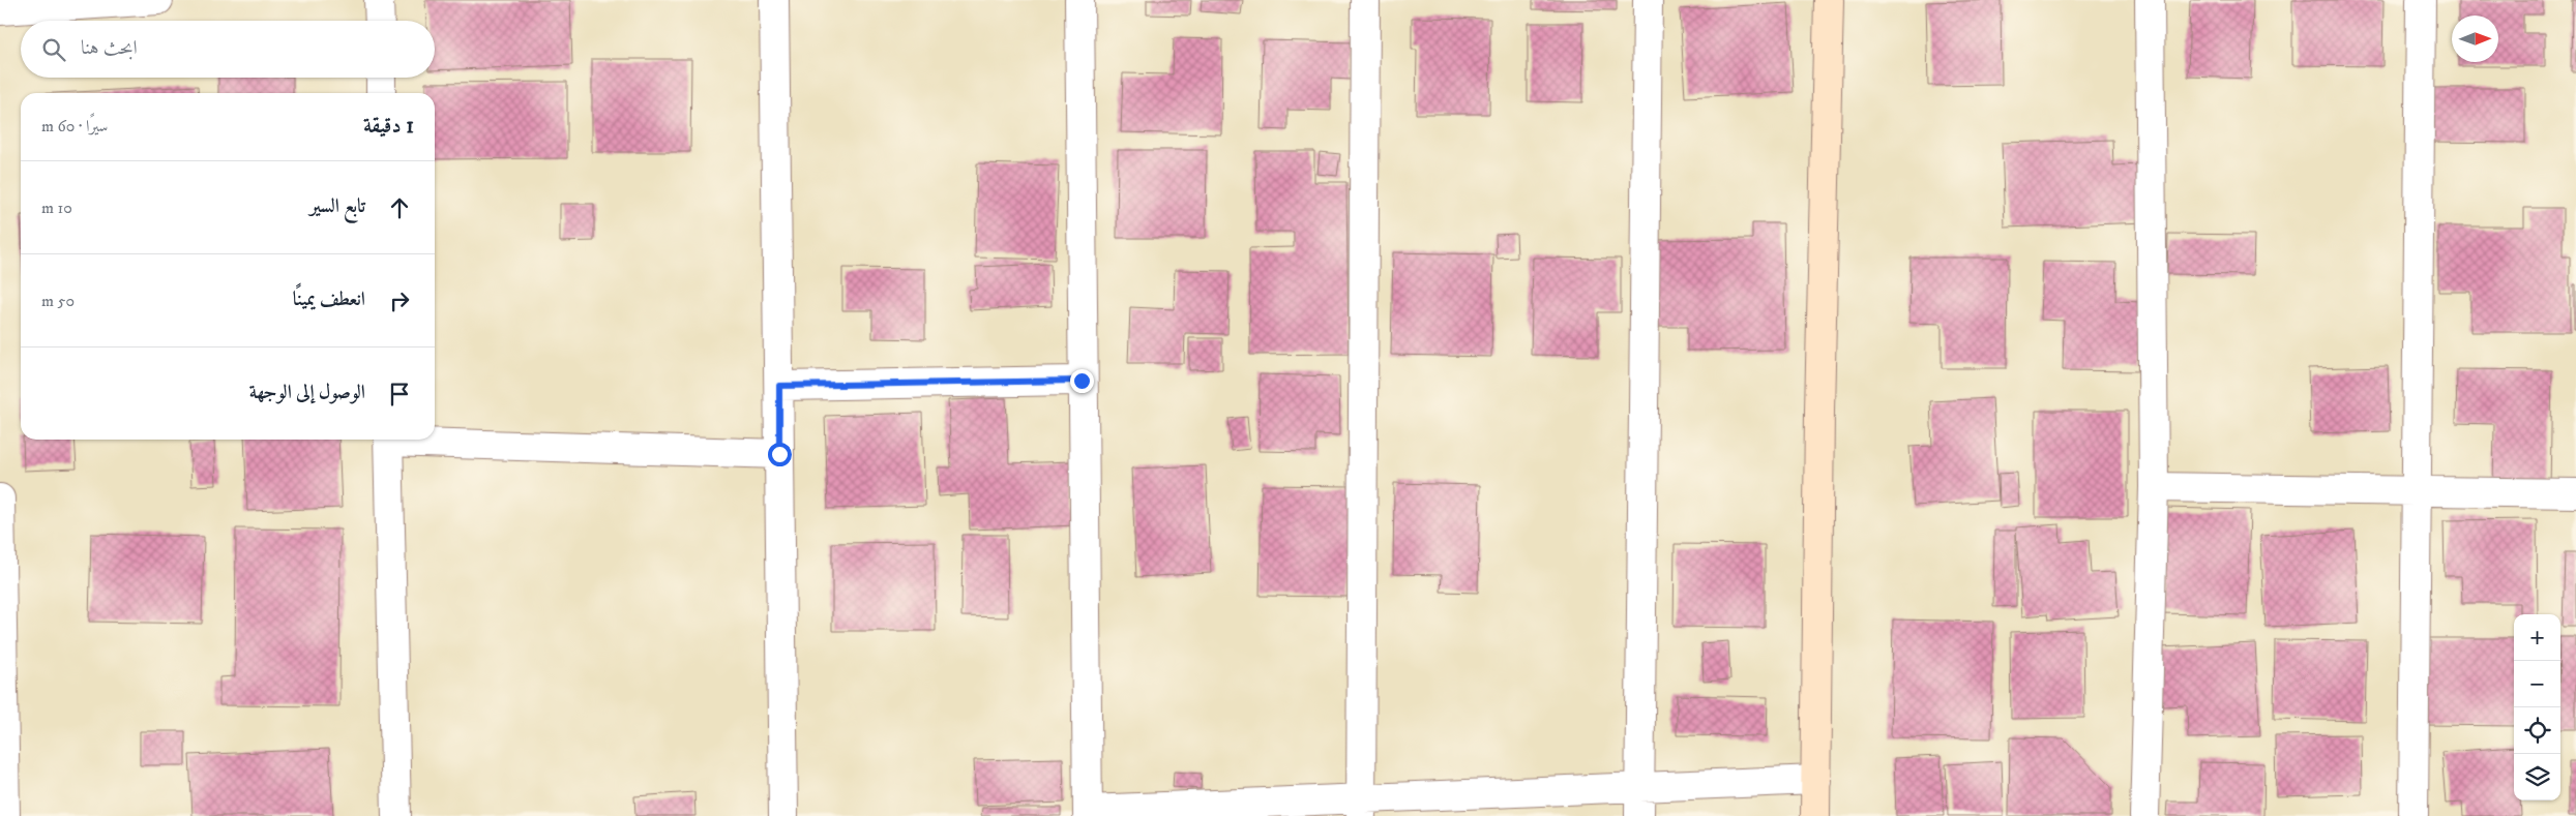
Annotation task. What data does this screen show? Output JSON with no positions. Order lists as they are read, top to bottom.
{
  "north": "right",
  "page": {
    "search": "ابحث هنا",
    "heading": ["1 دقيقة", "سيرًا · 60 m"],
    "list": [
      ["تابع السير", "10 m"],
      ["انعطف يمينًا", "50 m"],
      "الوصول إلى الوجهة"
    ],
    "map_buttons": ["+", "−"]
  }
}
